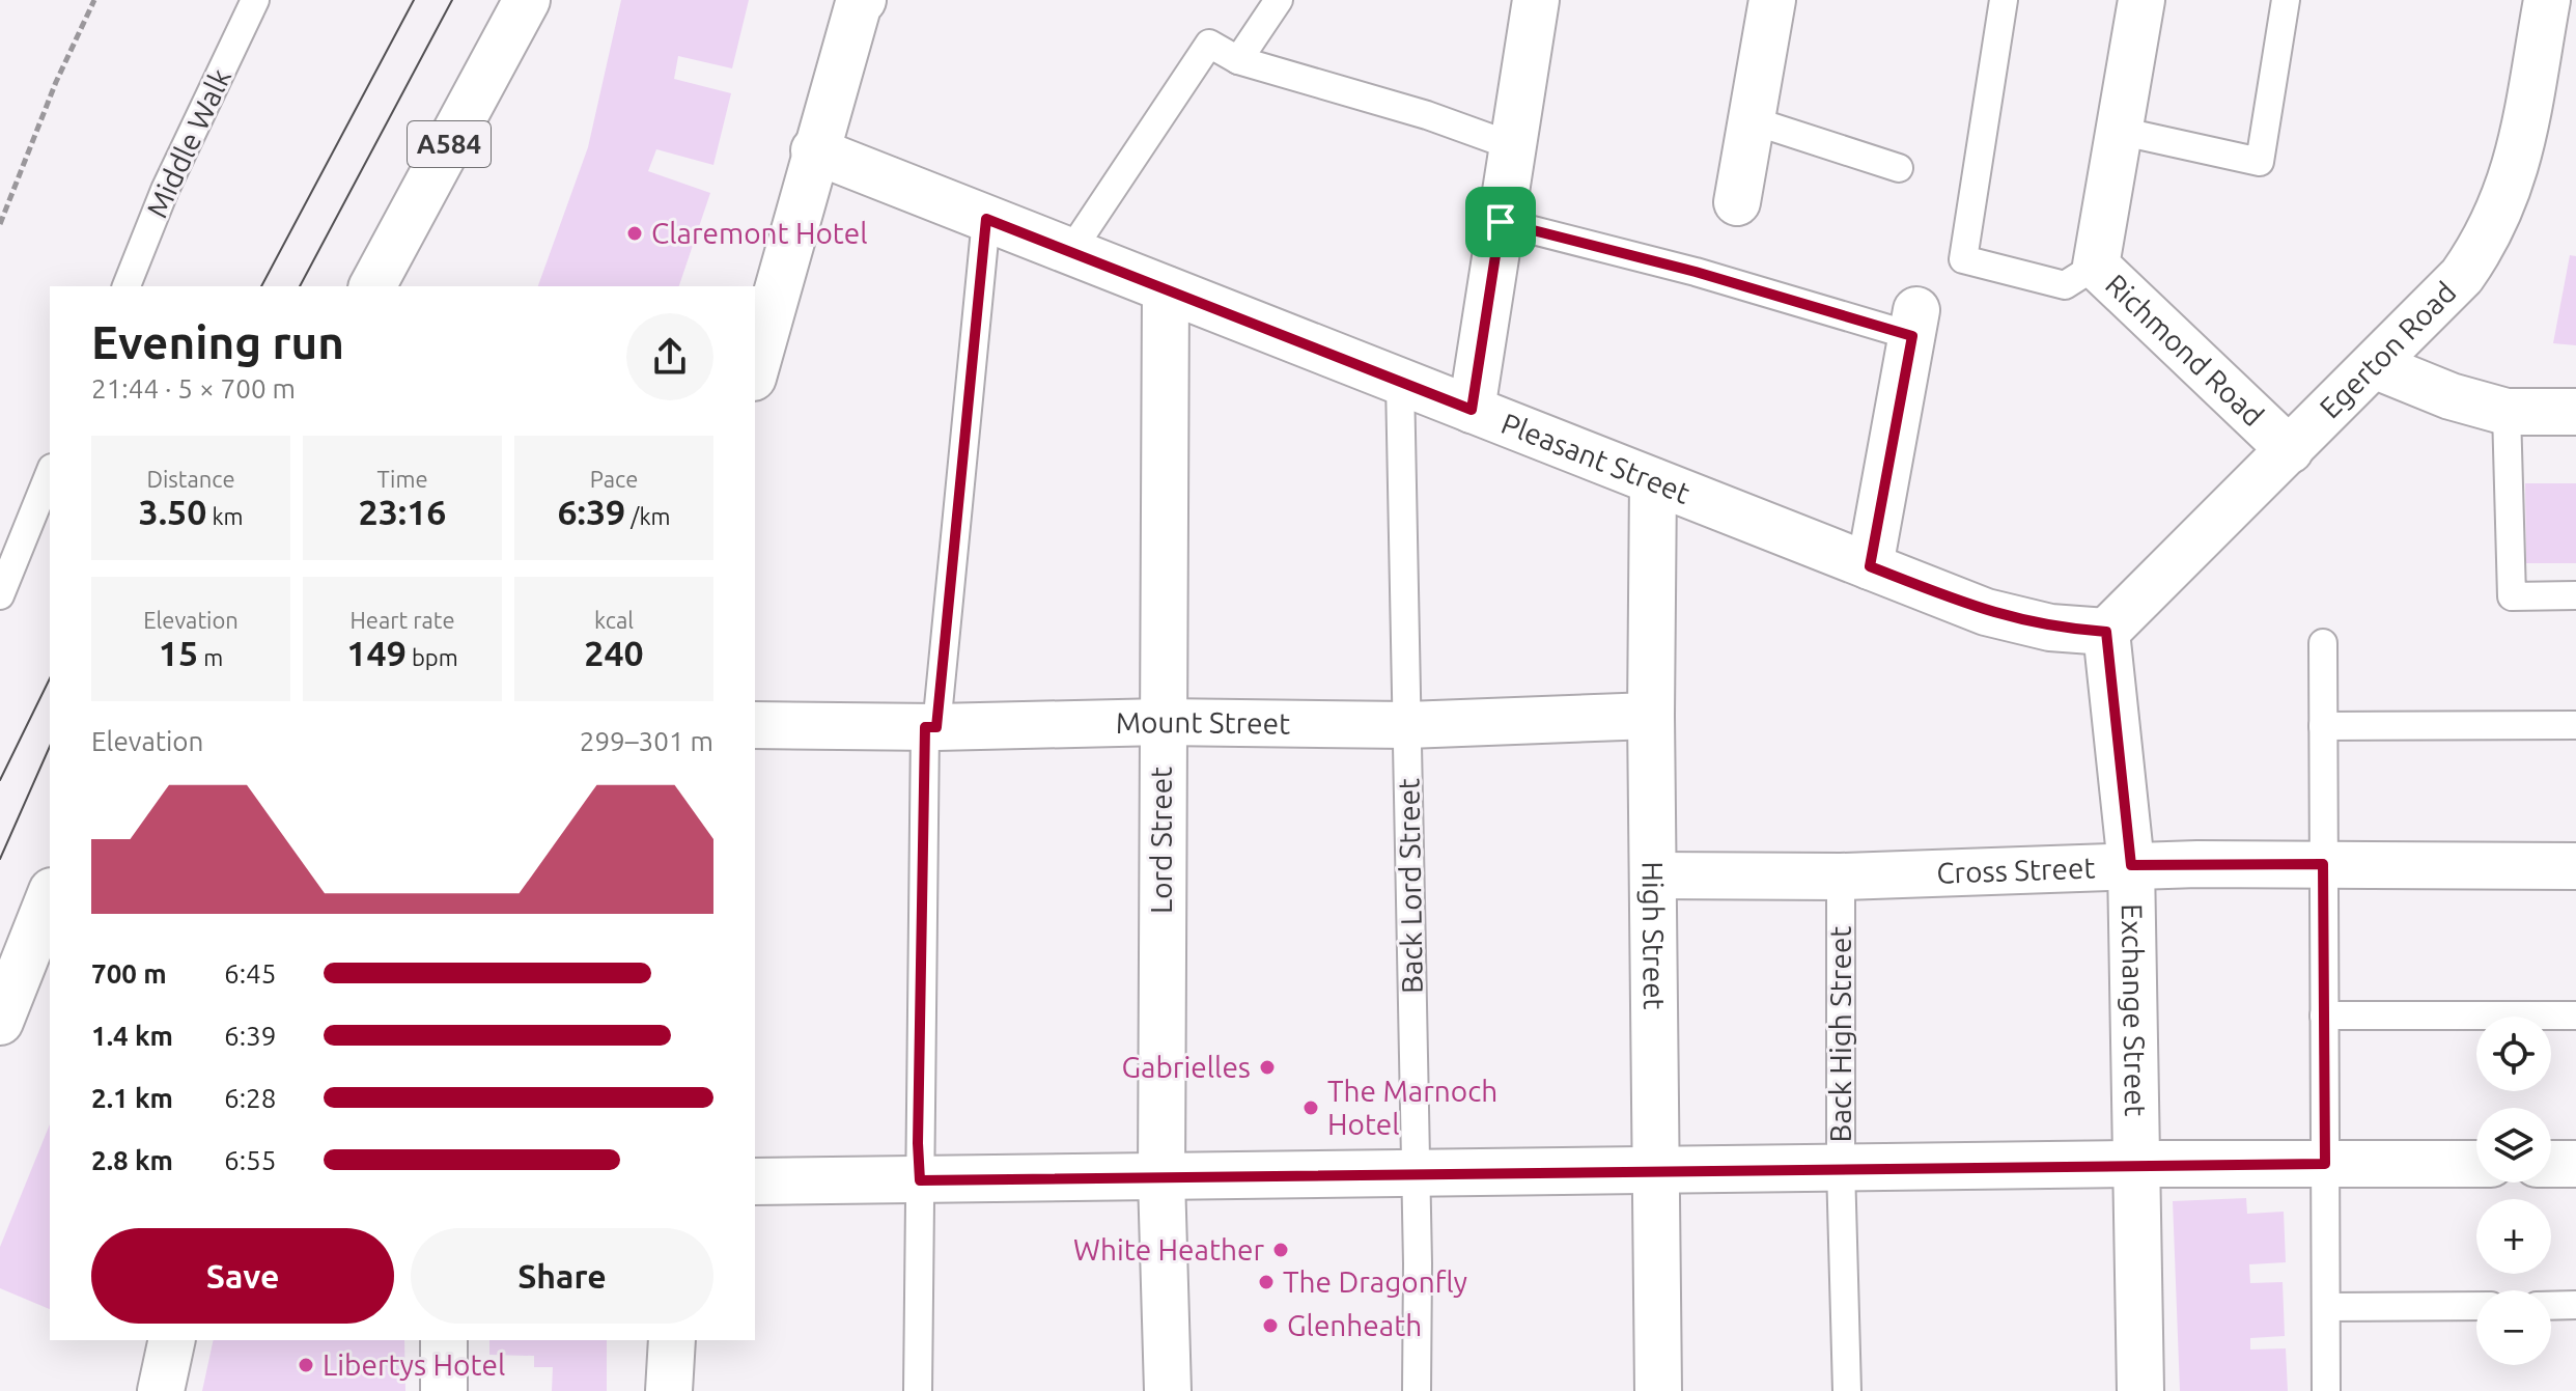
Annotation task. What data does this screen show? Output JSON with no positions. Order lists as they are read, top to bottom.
{
  "streets": {
    "street": [
      "A584",
      "Richmond Road",
      "Egerton Road",
      "Pleasant Street",
      "Mount Street",
      "Lord Street",
      "Cross Street",
      "High Street",
      "Exchange Street"
    ],
    "lane": ["Middle Walk", "Back Lord Street", "Back High Street"]
  },
  "crossings": [
    ["Richmond Road", "Egerton Road"],
    ["Egerton Road", "Pleasant Street"],
    ["Egerton Road", "Exchange Street"],
    ["Pleasant Street", "Lord Street"],
    ["Pleasant Street", "Back Lord Street"],
    ["Pleasant Street", "High Street"],
    ["Pleasant Street", "Exchange Street"],
    ["Mount Street", "Lord Street"],
    ["Mount Street", "Back Lord Street"],
    ["Mount Street", "High Street"],
    ["Cross Street", "High Street"],
    ["Cross Street", "Exchange Street"],
    ["Cross Street", "Back High Street"]
  ],
  "places": [
    "Claremont Hotel",
    "Gabrielles",
    "The Marnoch Hotel",
    "White Heather",
    "The Dragonfly",
    "Glenheath",
    "Libertys Hotel"
  ],
  "page": {
    "heading": ["Evening run", "21:44 · 5 × 700 m"],
    "stats": [
      ["Distance", "3.50 km"],
      ["Time", "23:16"],
      ["Pace", "6:39 /km"],
      ["Elevation", "15 m"],
      ["Heart rate", "149 bpm"],
      ["kcal", "240"]
    ],
    "chart": ["Elevation", "299–301 m"],
    "list": [
      {
        "name": "700 m",
        "note": "6:45"
      },
      {
        "name": "1.4 km",
        "note": "6:39"
      },
      {
        "name": "2.1 km",
        "note": "6:28"
      },
      {
        "name": "2.8 km",
        "note": "6:55"
      }
    ],
    "map_buttons": ["+", "−"],
    "buttons": ["Save", "Share"]
  }
}
